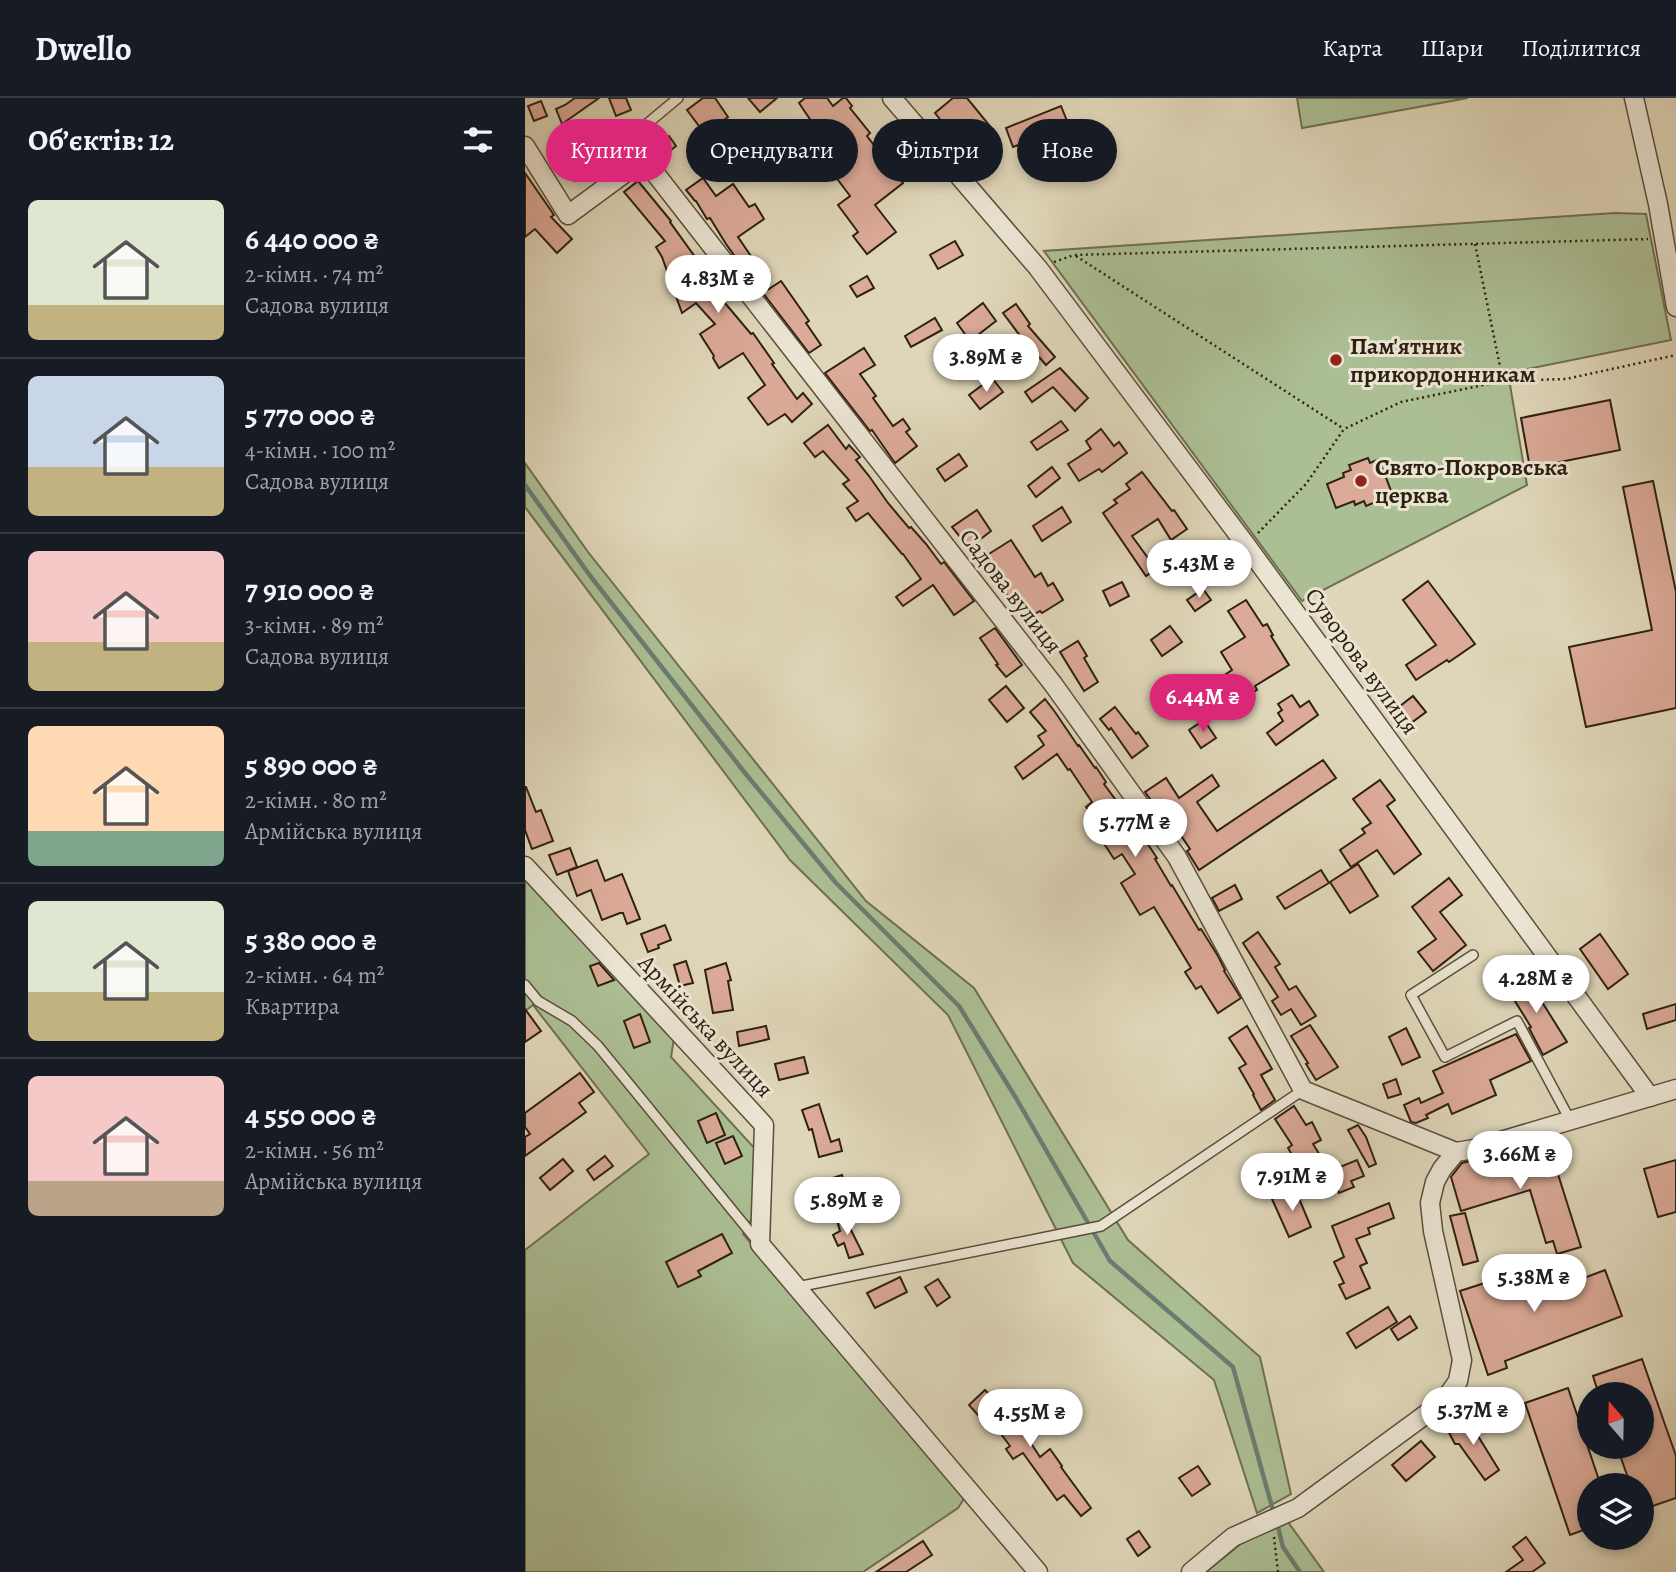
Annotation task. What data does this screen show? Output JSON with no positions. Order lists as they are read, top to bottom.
{
  "streets": {
    "street": ["Садова вулиця", "Суворова вулиця", "Армійська вулиця"]
  },
  "places": ["Пам'ятник прикордонникам", "Свято-Покровська церква"],
  "north": "top",
  "page": {
    "header": "Dwello",
    "nav": ["Карта", "Шари", "Поділитися"],
    "heading": "Об’єктів: 12",
    "chip": [
      "Купити",
      "Орендувати",
      "Фільтри",
      "Нове"
    ],
    "list": [
      {
        "name": "6 440 000 ₴",
        "note": "2-кімн. · 74 m² · Садова вулиця"
      },
      {
        "name": "5 770 000 ₴",
        "note": "4-кімн. · 100 m² · Садова вулиця"
      },
      {
        "name": "7 910 000 ₴",
        "note": "3-кімн. · 89 m² · Садова вулиця"
      },
      {
        "name": "5 890 000 ₴",
        "note": "2-кімн. · 80 m² · Армійська вулиця"
      },
      {
        "name": "5 380 000 ₴",
        "note": "2-кімн. · 64 m² · Квартира"
      },
      {
        "name": "4 550 000 ₴",
        "note": "2-кімн. · 56 m² · Армійська вулиця"
      }
    ],
    "price": [
      "4.83M ₴",
      "3.89M ₴",
      "5.43M ₴",
      "6.44M ₴",
      "5.77M ₴",
      "4.28M ₴",
      "3.66M ₴",
      "7.91M ₴",
      "5.89M ₴",
      "5.38M ₴",
      "5.37M ₴",
      "4.55M ₴"
    ]
  }
}
